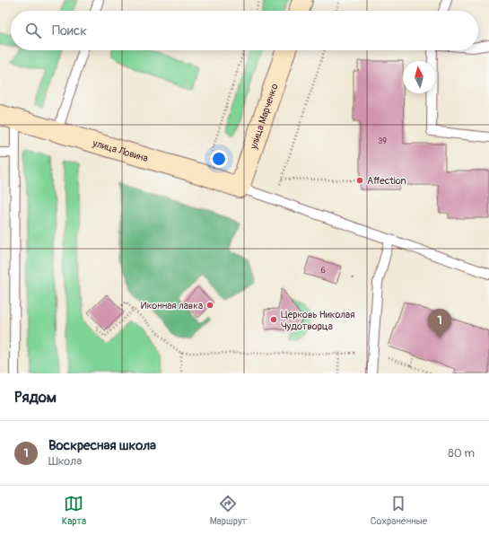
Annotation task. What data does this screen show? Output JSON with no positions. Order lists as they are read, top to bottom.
{
  "streets": {
    "street": ["улица Марченко", "улица Ловина"]
  },
  "crossings": [
    ["улица Марченко", "улица Ловина"]
  ],
  "places": ["Affection", "Иконная лавка", "Церковь Николая Чудотворца"],
  "house_numbers": ["39", "6"],
  "north": "top",
  "page": {
    "search": "Поиск",
    "pins": "1",
    "heading": "Рядом",
    "list": [
      {
        "mark": "1",
        "name": "Воскресная школа",
        "note": "Школа",
        "value": "80 m"
      }
    ],
    "nav": ["Карта", "Маршрут", "Сохранённые"]
  }
}
